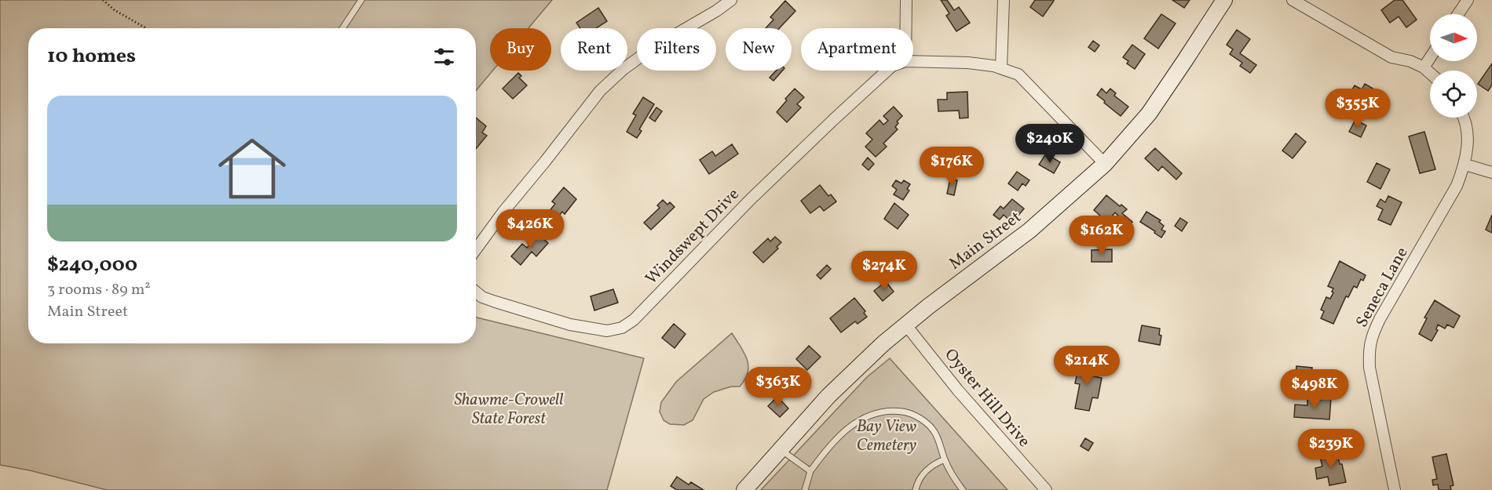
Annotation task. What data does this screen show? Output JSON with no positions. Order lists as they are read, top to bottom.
{
  "streets": {
    "main road": ["Main Street"],
    "street": ["Windswept Drive", "Seneca Lane", "Oyster Hill Drive"]
  },
  "crossings": [
    ["Main Street", "Oyster Hill Drive"]
  ],
  "parks": ["Shawme-Crowell State Forest", "Bay View Cemetery"],
  "north": "right",
  "page": {
    "chip": [
      "Buy",
      "Rent",
      "Filters",
      "New",
      "Apartment"
    ],
    "heading": "10 homes",
    "list": [
      {
        "name": "$240,000",
        "note": "3 rooms · 89 m² · Main Street"
      }
    ],
    "price": [
      "$355K",
      "$240K",
      "$176K",
      "$426K",
      "$162K",
      "$274K",
      "$214K",
      "$363K",
      "$498K",
      "$239K"
    ]
  }
}
